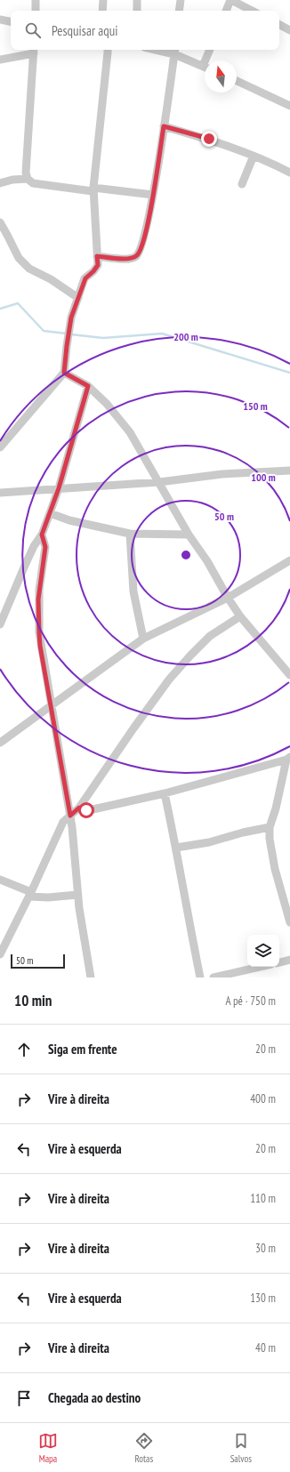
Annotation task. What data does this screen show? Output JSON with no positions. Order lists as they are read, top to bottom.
{
  "scale_bar": "50 m",
  "north": "top",
  "page": {
    "search": "Pesquisar aqui",
    "scale": "50 m",
    "heading": ["10 min", "A pé · 750 m"],
    "list": [
      ["Siga em frente", "20 m"],
      ["Vire à direita", "400 m"],
      ["Vire à esquerda", "20 m"],
      ["Vire à direita", "110 m"],
      ["Vire à direita", "30 m"],
      ["Vire à esquerda", "130 m"],
      ["Vire à direita", "40 m"],
      "Chegada ao destino"
    ],
    "nav": ["Mapa", "Rotas", "Salvos"]
  },
  "rings": [
    "200 m",
    "150 m",
    "100 m",
    "50 m"
  ]
}
